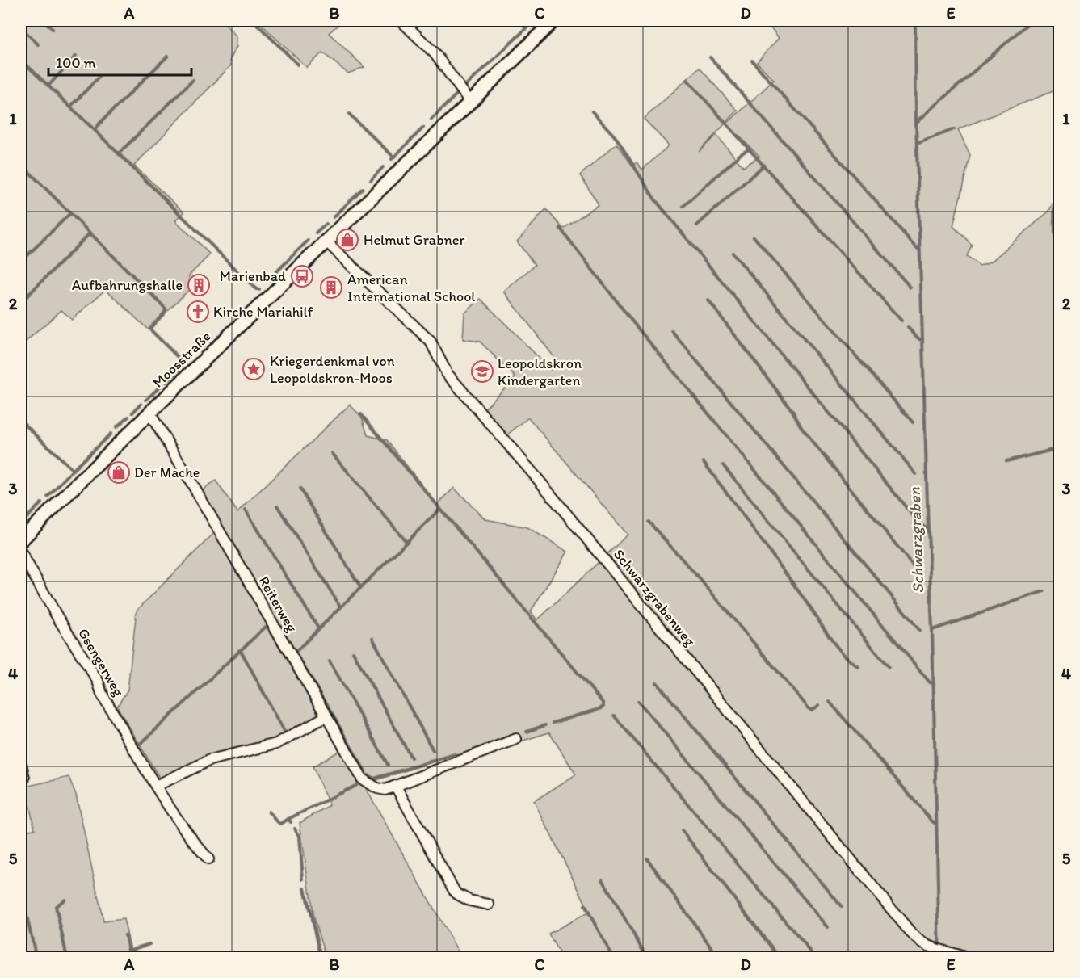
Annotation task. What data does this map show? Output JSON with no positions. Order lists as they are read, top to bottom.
{
  "streets": {
    "street": [
      "Moosstraße",
      "Schwarzgrabenweg",
      "Reiterweg",
      "Gsengerweg"
    ]
  },
  "crossings": [
    ["Moosstraße", "Schwarzgrabenweg"],
    ["Moosstraße", "Reiterweg"]
  ],
  "water": ["Schwarzgraben"],
  "places": {
    "shop": ["Helmut Grabner", "Der Mache"],
    "bus stop": ["Marienbad"],
    "building": ["Aufbahrungshalle", "American International School"],
    "church": ["Kirche Mariahilf"],
    "place": ["Kriegerdenkmal von Leopoldskron-Moos"],
    "school or university": ["Leopoldskron Kindergarten"]
  },
  "scale_bar": "100 m",
  "grid": {
    "columns": [
      "A",
      "B",
      "C",
      "D",
      "E"
    ],
    "rows": [
      "1",
      "2",
      "3",
      "4",
      "5"
    ]
  }
}
